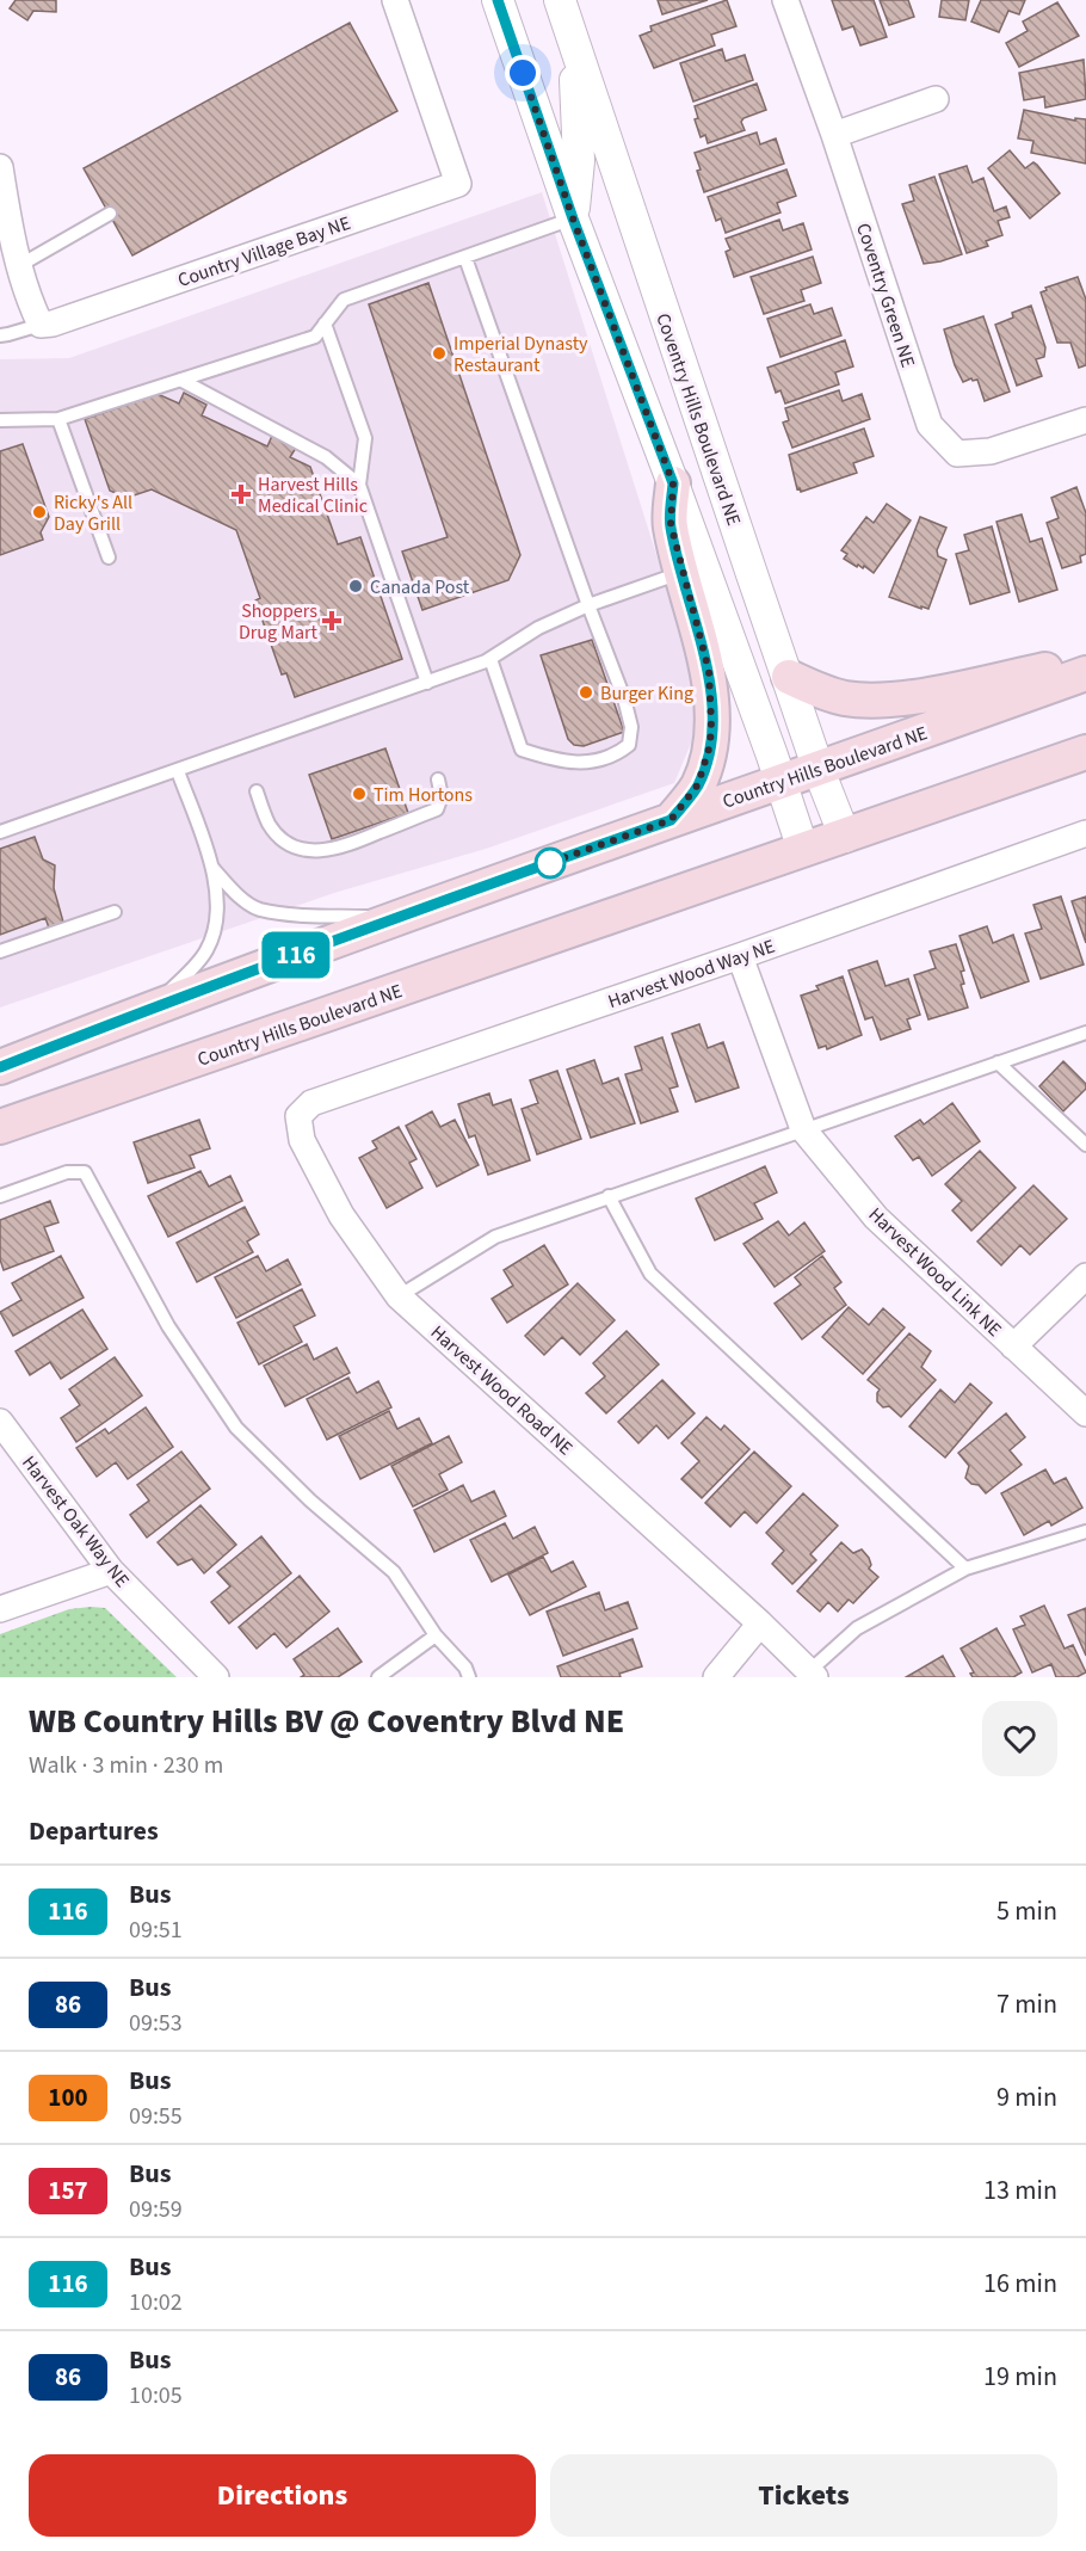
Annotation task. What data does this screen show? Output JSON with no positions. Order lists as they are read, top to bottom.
{
  "streets": {
    "main road": ["Country Hills Boulevard NE"],
    "street": [
      "Country Village Bay NE",
      "Coventry Green NE",
      "Coventry Hills Boulevard NE",
      "Harvest Wood Way NE",
      "Harvest Wood Link NE",
      "Harvest Wood Road NE",
      "Harvest Oak Way NE"
    ]
  },
  "crossings": [
    ["Coventry Hills Boulevard NE", "Country Hills Boulevard NE"],
    ["Harvest Wood Way NE", "Harvest Wood Link NE"],
    ["Harvest Wood Way NE", "Harvest Wood Road NE"]
  ],
  "places": {
    "other": [
      "Imperial Dynasty Restaurant",
      "Ricky's All Day Grill",
      "Canada Post",
      "Burger King",
      "Tim Hortons"
    ],
    "health": ["Harvest Hills Medical Clinic", "Shoppers Drug Mart"]
  },
  "lines": ["bus line 116"],
  "page": {
    "on_map": "116",
    "heading": [
      ["WB Country Hills BV @ Coventry Blvd NE", "Walk · 3 min · 230 m"],
      "Departures"
    ],
    "list": [
      {
        "mark": "116",
        "name": "Bus",
        "note": "09:51",
        "value": "5 min"
      },
      {
        "mark": "86",
        "name": "Bus",
        "note": "09:53",
        "value": "7 min"
      },
      {
        "mark": "100",
        "name": "Bus",
        "note": "09:55",
        "value": "9 min"
      },
      {
        "mark": "157",
        "name": "Bus",
        "note": "09:59",
        "value": "13 min"
      },
      {
        "mark": "116",
        "name": "Bus",
        "note": "10:02",
        "value": "16 min"
      },
      {
        "mark": "86",
        "name": "Bus",
        "note": "10:05",
        "value": "19 min"
      }
    ],
    "buttons": ["Directions", "Tickets"]
  }
}
